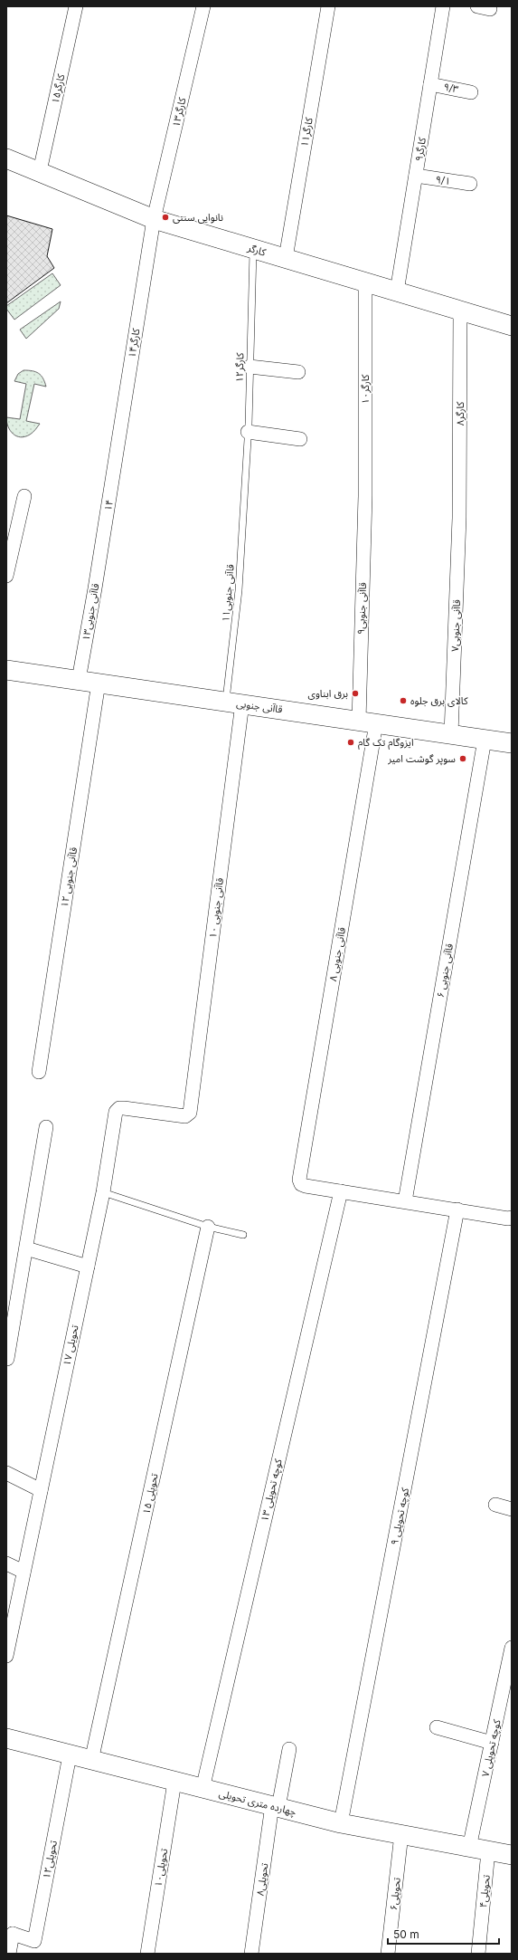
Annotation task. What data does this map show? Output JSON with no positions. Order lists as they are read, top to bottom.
{
  "streets": {
    "street": [
      "۹/۳",
      "کارگر۱۵",
      "کارگر۱۳",
      "کارگر۱۱",
      "کارگر۹",
      "۹/۱",
      "کارگر",
      "کارگر۱۴",
      "کارگر۱۰",
      "کارگر۸",
      "۱۴",
      "قاآنی جنوبی۹",
      "قاآنی جنوبی۱۳",
      "قاآنی جنوبی۷",
      "قاآنی جنوبی",
      "قاآنی جنوبی ۱۲",
      "قاآنی جنوبی ۱۰",
      "قاآنی جنوبی ۸",
      "قاآنی جنوبی ۶",
      "تحویلی ۱۷",
      "کوچه تحویلی ۱۳",
      "تحویلی ۱۵",
      "کوچه تحویلی ۹",
      "کوچه تحویلی ۷",
      "چهارده متری تحویلی",
      "تحویلی۱۲",
      "تحویلی۱۰",
      "تحویلی۸",
      "تحویلی۴",
      "تحویلی۶"
    ],
    "lane": ["کارگر۱۲", "قاآنی جنوبی۱۱"]
  },
  "crossings": [
    ["۹/۳", "کارگر۹"],
    ["کارگر۱۵", "کارگر"],
    ["کارگر۱۳", "کارگر"],
    ["کارگر۱۳", "کارگر۱۴"],
    ["کارگر۱۱", "کارگر"],
    ["کارگر۹", "۹/۱"],
    ["کارگر۹", "کارگر"],
    ["کارگر", "کارگر۱۴"],
    ["کارگر", "کارگر۱۲"],
    ["کارگر", "کارگر۱۰"],
    ["کارگر", "کارگر۸"],
    ["کارگر۱۴", "۱۴"],
    ["کارگر۱۲", "قاآنی جنوبی۱۱"],
    ["کارگر۱۰", "قاآنی جنوبی۹"],
    ["کارگر۸", "قاآنی جنوبی۷"],
    ["۱۴", "قاآنی جنوبی۱۳"],
    ["قاآنی جنوبی۱۱", "قاآنی جنوبی"],
    ["قاآنی جنوبی۱۱", "قاآنی جنوبی ۱۰"],
    ["قاآنی جنوبی۹", "قاآنی جنوبی"],
    ["قاآنی جنوبی۹", "قاآنی جنوبی ۸"],
    ["قاآنی جنوبی۱۳", "قاآنی جنوبی"],
    ["قاآنی جنوبی۷", "قاآنی جنوبی"],
    ["قاآنی جنوبی", "قاآنی جنوبی ۱۲"],
    ["قاآنی جنوبی", "قاآنی جنوبی ۱۰"],
    ["قاآنی جنوبی", "قاآنی جنوبی ۸"],
    ["قاآنی جنوبی", "قاآنی جنوبی ۶"],
    ["قاآنی جنوبی ۱۰", "تحویلی ۱۷"],
    ["قاآنی جنوبی ۸", "کوچه تحویلی ۱۳"],
    ["کوچه تحویلی ۱۳", "چهارده متری تحویلی"],
    ["تحویلی ۱۵", "چهارده متری تحویلی"],
    ["کوچه تحویلی ۹", "چهارده متری تحویلی"],
    ["کوچه تحویلی ۷", "چهارده متری تحویلی"],
    ["چهارده متری تحویلی", "تحویلی۱۲"],
    ["چهارده متری تحویلی", "تحویلی۱۰"],
    ["چهارده متری تحویلی", "تحویلی۸"],
    ["چهارده متری تحویلی", "تحویلی۴"],
    ["چهارده متری تحویلی", "تحویلی۶"]
  ],
  "places": [
    "نانوایی سنتی",
    "برق ابناوی",
    "کالای برق جلوه",
    "ایزوگام تک گام",
    "سوپر گوشت امیر"
  ],
  "scale_bar": "50 m"
}
